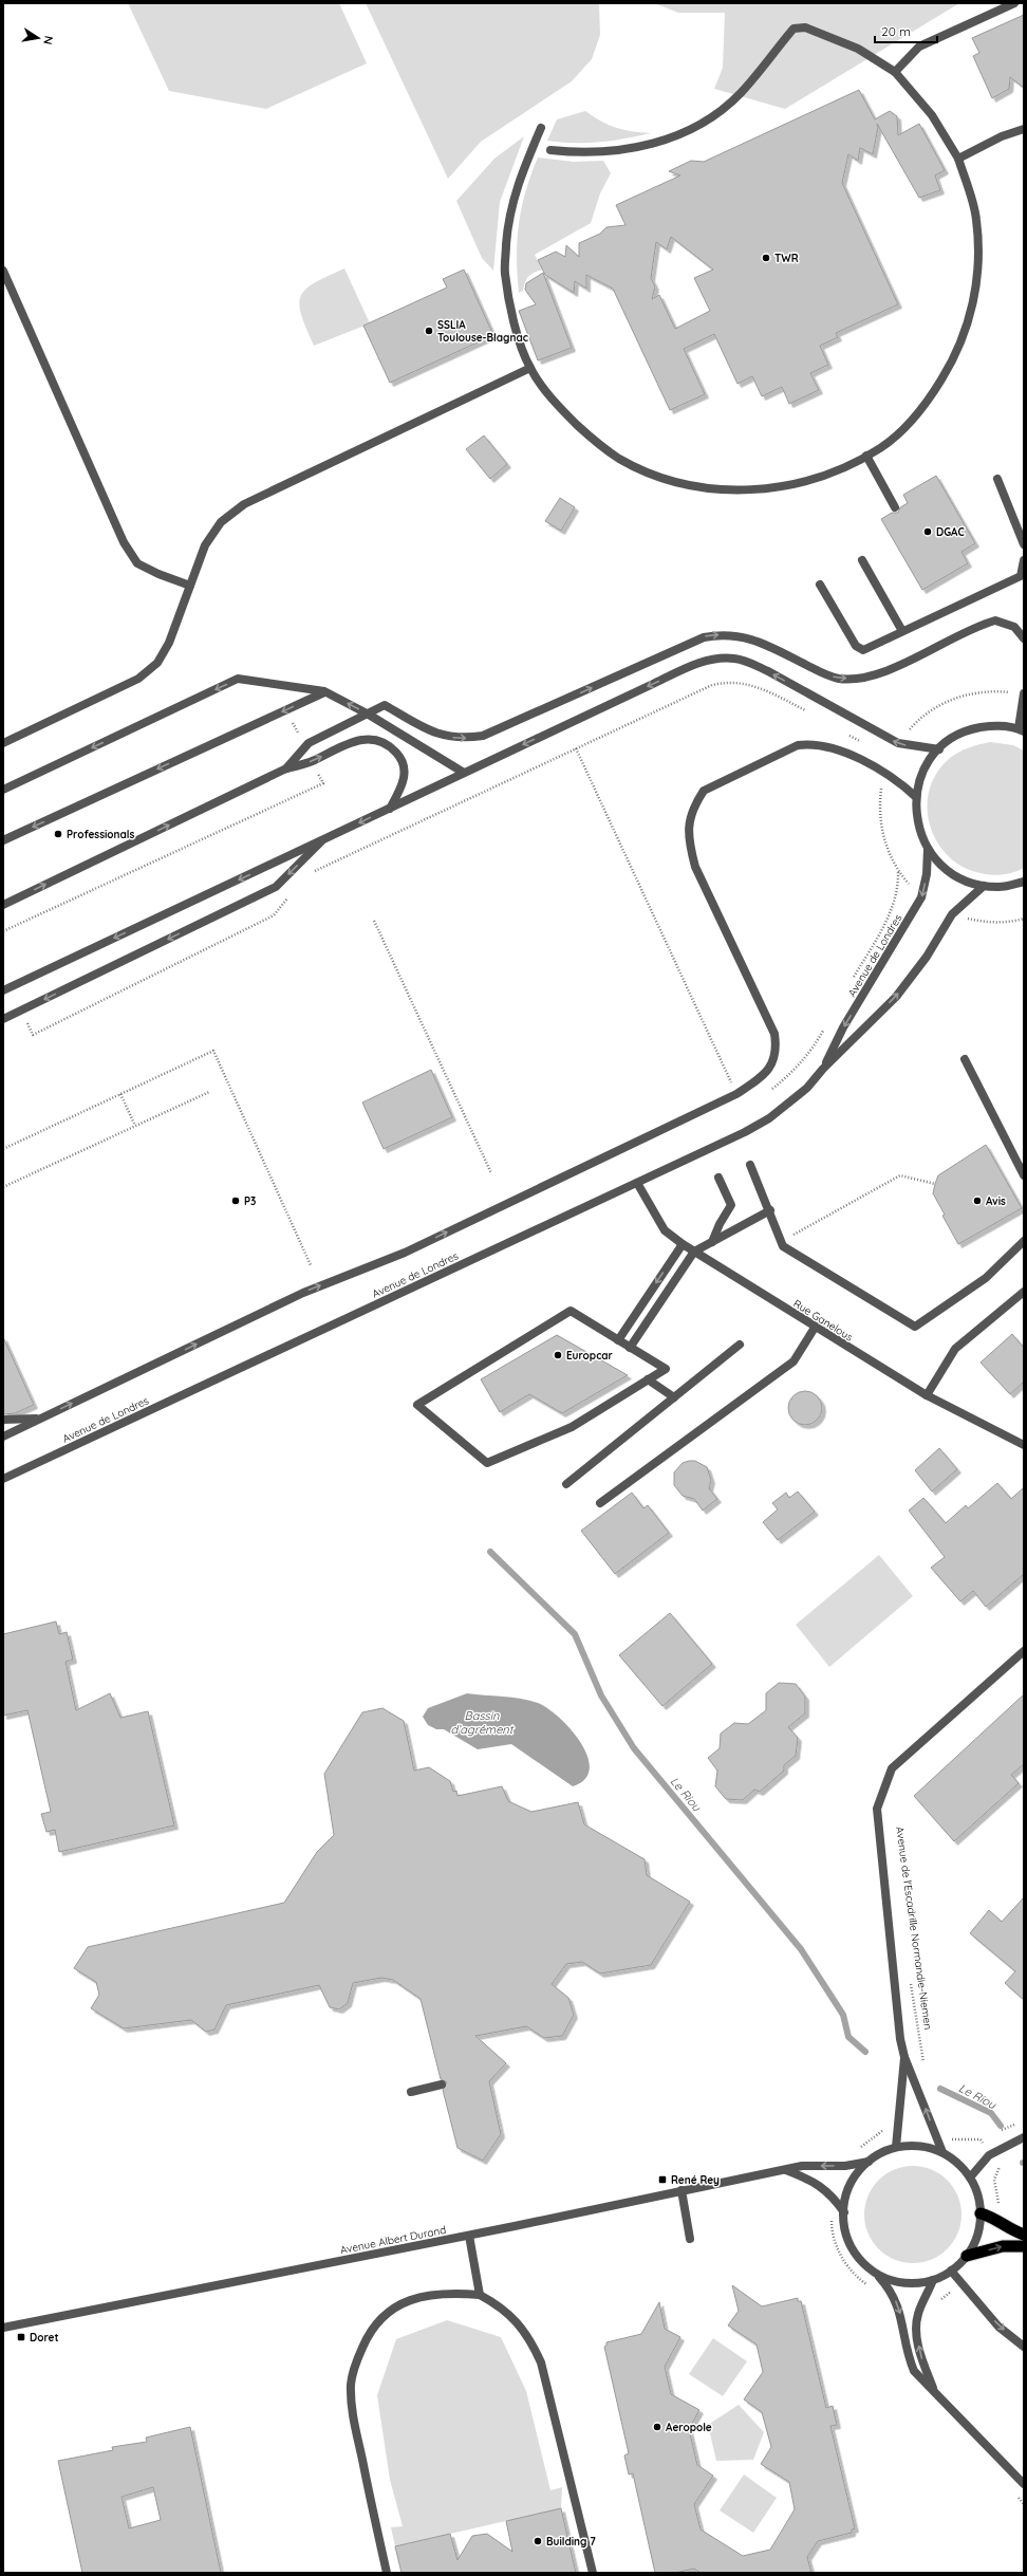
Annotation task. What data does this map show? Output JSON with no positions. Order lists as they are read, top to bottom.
{
  "streets": {
    "street": [
      "Avenue de Londres",
      "Rue Ganelous",
      "Avenue de l'Escadrille Normandie-Niemen",
      "Avenue Albert Durand"
    ]
  },
  "crossings": [
    ["Avenue de Londres", "Rue Ganelous"],
    ["Avenue de l'Escadrille Normandie-Niemen", "Avenue Albert Durand"]
  ],
  "water": ["Bassin d’agrément", "Le Riou"],
  "places": {
    "other": [
      "TWR",
      "SSLIA Toulouse-Blagnac",
      "DGAC",
      "Professionals",
      "P3",
      "Avis",
      "Europcar",
      "Aeropole",
      "Building 7"
    ],
    "transit": ["René Rey", "Doret"]
  },
  "scale_bar": "20 m",
  "north": "right"
}
